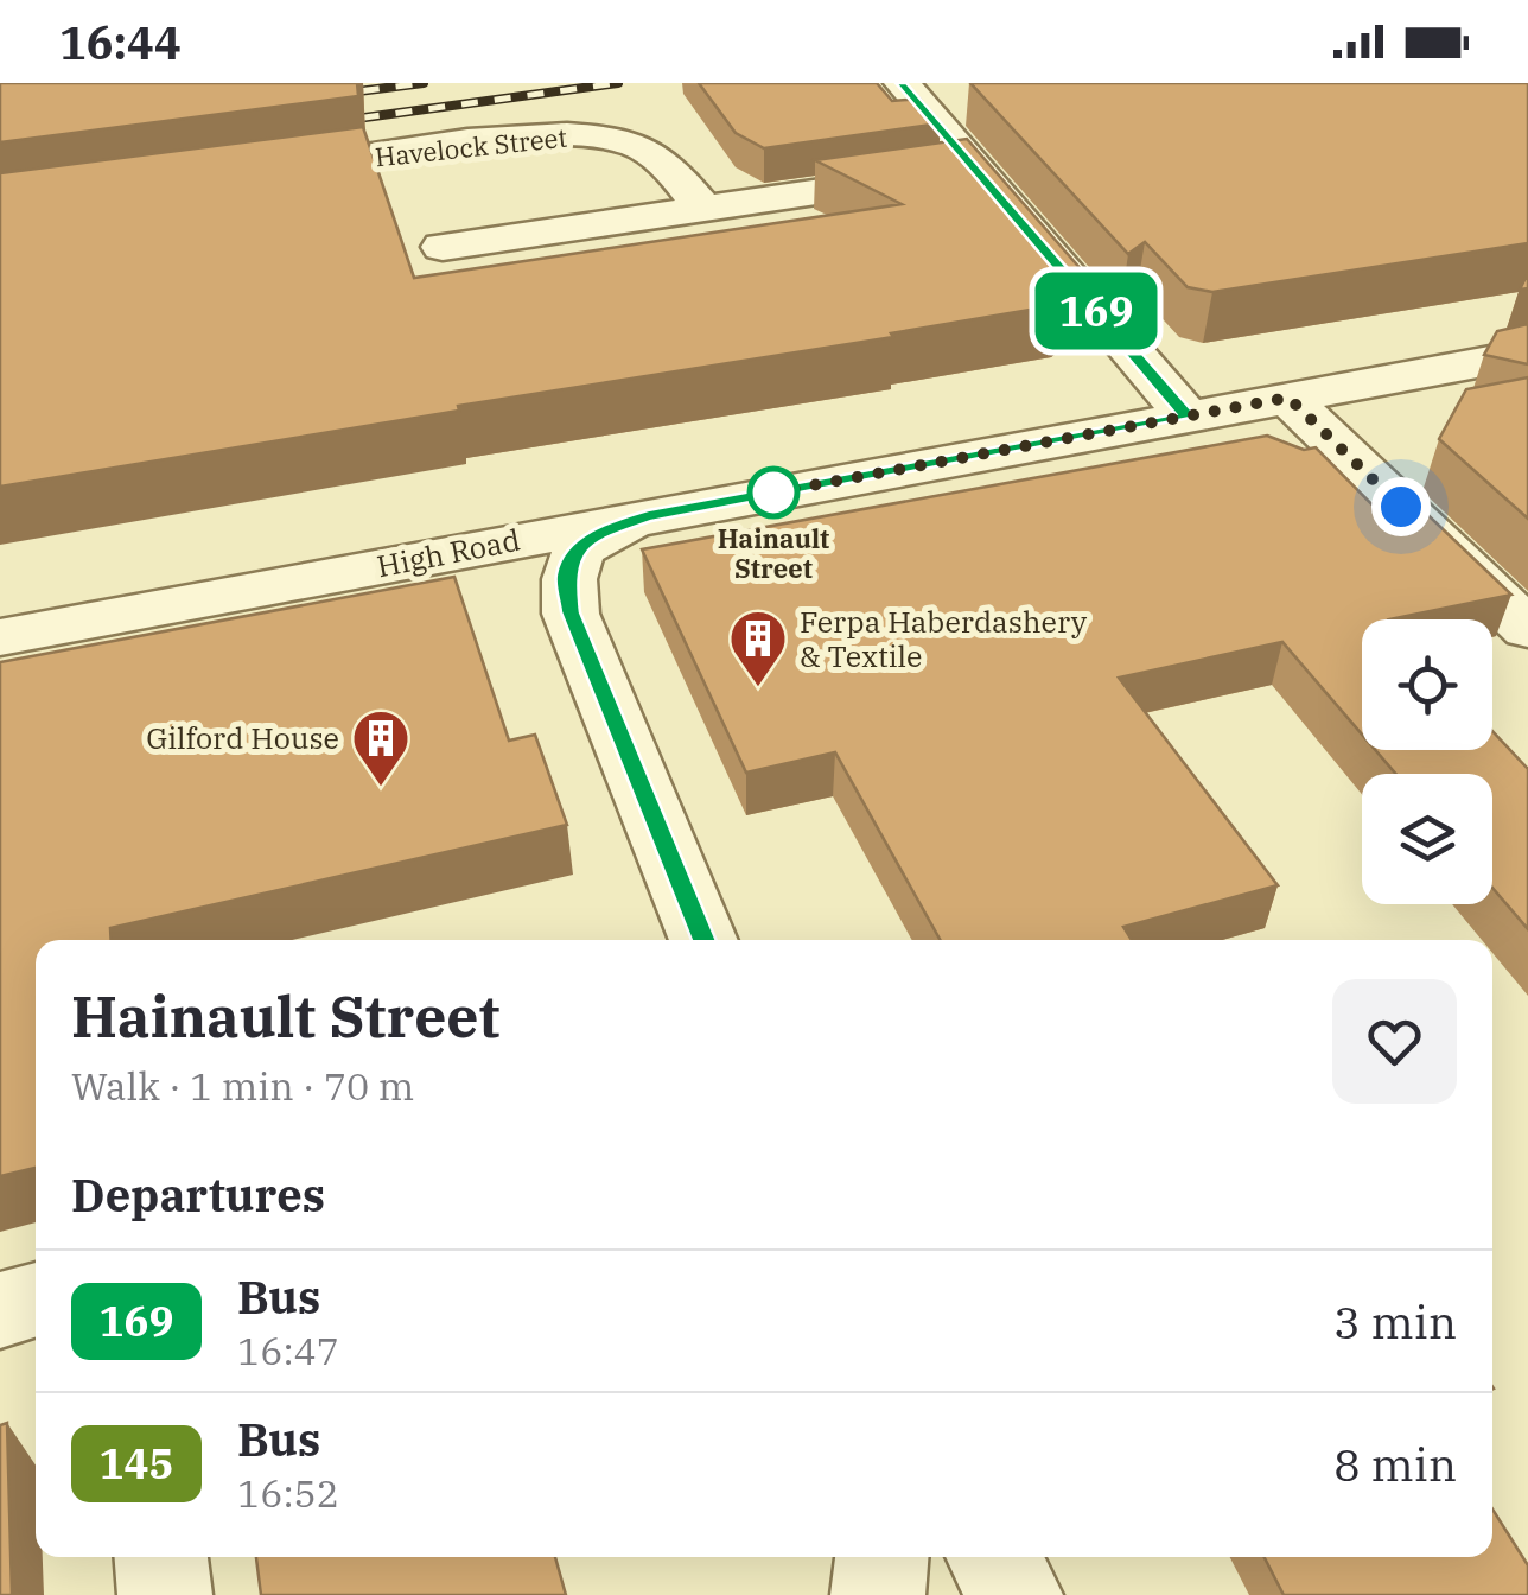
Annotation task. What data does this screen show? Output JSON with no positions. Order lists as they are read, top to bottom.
{
  "streets": {
    "street": ["Havelock Street", "High Road"]
  },
  "places": {
    "other": ["Hainault Street"],
    "building": ["Ferpa Haberdashery & Textile", "Gilford House"]
  },
  "lines": ["bus line 169"],
  "page": {
    "status": "16:44",
    "on_map": "169",
    "heading": [
      ["Hainault Street", "Walk · 1 min · 70 m"],
      "Departures"
    ],
    "list": [
      {
        "mark": "169",
        "name": "Bus",
        "note": "16:47",
        "value": "3 min"
      },
      {
        "mark": "145",
        "name": "Bus",
        "note": "16:52",
        "value": "8 min"
      }
    ]
  }
}
